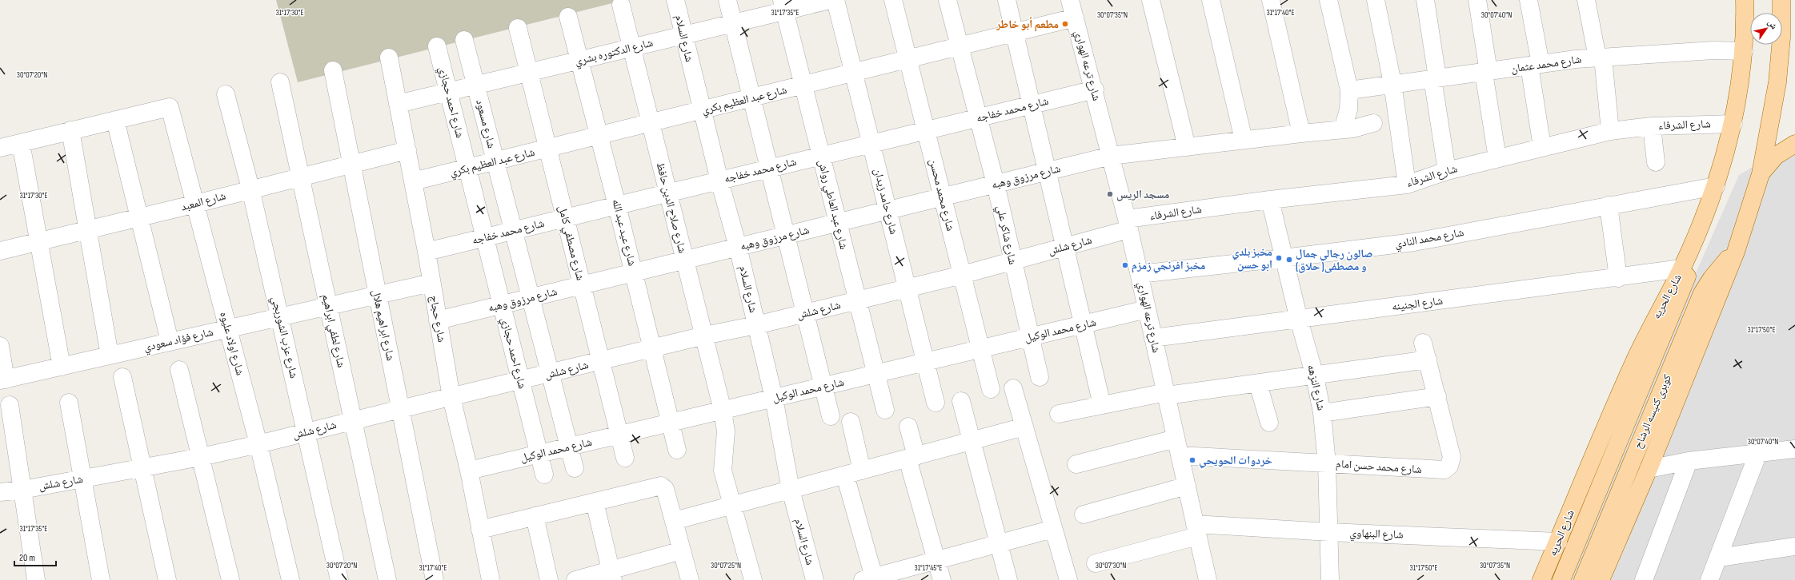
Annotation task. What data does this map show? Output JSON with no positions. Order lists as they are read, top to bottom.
{
  "streets": {
    "main road": ["شارع الحريه", "كوبرى كنيسه الرشاح"],
    "street": [
      "شارع السلام",
      "شارع الدكتوره بشري",
      "شارع محمد عثمان",
      "شارع ترعه الهواري",
      "شارع عبد العظيم بكري",
      "شارع احمد حجازي",
      "شارع محمد خفاجه",
      "شارع مسعود",
      "شارع الشرفاء",
      "شارع مرزوق وهبه",
      "شارع محمد محسن",
      "شارع المعبد",
      "شارع حامد زيدان",
      "شارع عبد العاطي رواش",
      "شارع صلاح الدين حافظ",
      "شارع عيد عبد الله",
      "شارع شاكر علي",
      "شارع محمد النادي",
      "شارع مصطفي كامل",
      "شارع شلش",
      "شارع الجنينه",
      "شارع حجاج",
      "شارع ابراهيم هلال",
      "شارع محمد الوكيل",
      "شارع لطفي ابراهيم",
      "شارع عزب الشوربجي",
      "شارع فؤاد سعودي",
      "شارع اولاد عليوه",
      "شارع النزهه",
      "شارع محمد حسن امام",
      "شارع البنهاوي"
    ]
  },
  "crossings": [
    ["شارع السلام", "شارع الدكتوره بشري"],
    ["شارع السلام", "شارع عبد العظيم بكري"],
    ["شارع السلام", "شارع محمد خفاجه"],
    ["شارع السلام", "شارع مرزوق وهبه"],
    ["شارع السلام", "شارع شلش"],
    ["شارع السلام", "شارع محمد الوكيل"],
    ["شارع الدكتوره بشري", "شارع احمد حجازي"],
    ["شارع الدكتوره بشري", "شارع مسعود"],
    ["شارع الدكتوره بشري", "شارع عبد العاطي رواش"],
    ["شارع الدكتوره بشري", "شارع صلاح الدين حافظ"],
    ["شارع الدكتوره بشري", "شارع عيد عبد الله"],
    ["شارع الدكتوره بشري", "شارع مصطفي كامل"],
    ["شارع الدكتوره بشري", "شارع حجاج"],
    ["شارع محمد عثمان", "شارع الحريه"],
    ["شارع ترعه الهواري", "شارع عبد العظيم بكري"],
    ["شارع ترعه الهواري", "شارع محمد خفاجه"],
    ["شارع ترعه الهواري", "شارع الشرفاء"],
    ["شارع ترعه الهواري", "شارع مرزوق وهبه"],
    ["شارع ترعه الهواري", "شارع محمد النادي"],
    ["شارع ترعه الهواري", "شارع شلش"],
    ["شارع ترعه الهواري", "شارع الجنينه"],
    ["شارع ترعه الهواري", "شارع محمد الوكيل"],
    ["شارع ترعه الهواري", "شارع محمد حسن امام"],
    ["شارع ترعه الهواري", "شارع البنهاوي"],
    ["شارع عبد العظيم بكري", "شارع احمد حجازي"],
    ["شارع عبد العظيم بكري", "شارع مسعود"],
    ["شارع عبد العظيم بكري", "شارع محمد محسن"],
    ["شارع عبد العظيم بكري", "شارع حامد زيدان"],
    ["شارع عبد العظيم بكري", "شارع عبد العاطي رواش"],
    ["شارع عبد العظيم بكري", "شارع صلاح الدين حافظ"],
    ["شارع عبد العظيم بكري", "شارع عيد عبد الله"],
    ["شارع عبد العظيم بكري", "شارع شاكر علي"],
    ["شارع عبد العظيم بكري", "شارع مصطفي كامل"],
    ["شارع عبد العظيم بكري", "شارع حجاج"],
    ["شارع احمد حجازي", "شارع محمد خفاجه"],
    ["شارع احمد حجازي", "شارع مرزوق وهبه"],
    ["شارع احمد حجازي", "شارع شلش"],
    ["شارع احمد حجازي", "شارع محمد الوكيل"],
    ["شارع محمد خفاجه", "شارع مسعود"],
    ["شارع محمد خفاجه", "شارع محمد محسن"],
    ["شارع محمد خفاجه", "شارع حامد زيدان"],
    ["شارع محمد خفاجه", "شارع عبد العاطي رواش"],
    ["شارع محمد خفاجه", "شارع صلاح الدين حافظ"],
    ["شارع محمد خفاجه", "شارع عيد عبد الله"],
    ["شارع محمد خفاجه", "شارع شاكر علي"],
    ["شارع محمد خفاجه", "شارع مصطفي كامل"],
    ["شارع محمد خفاجه", "شارع حجاج"],
    ["شارع مسعود", "شارع مرزوق وهبه"],
    ["شارع مسعود", "شارع شلش"],
    ["شارع مسعود", "شارع محمد الوكيل"],
    ["شارع الشرفاء", "شارع شلش"],
    ["شارع الشرفاء", "شارع الحريه"],
    ["شارع الشرفاء", "شارع النزهه"],
    ["شارع مرزوق وهبه", "شارع محمد محسن"],
    ["شارع مرزوق وهبه", "شارع حامد زيدان"],
    ["شارع مرزوق وهبه", "شارع عبد العاطي رواش"],
    ["شارع مرزوق وهبه", "شارع صلاح الدين حافظ"],
    ["شارع مرزوق وهبه", "شارع عيد عبد الله"],
    ["شارع مرزوق وهبه", "شارع شاكر علي"],
    ["شارع مرزوق وهبه", "شارع مصطفي كامل"],
    ["شارع مرزوق وهبه", "شارع حجاج"],
    ["شارع محمد محسن", "شارع شلش"],
    ["شارع محمد محسن", "شارع محمد الوكيل"],
    ["شارع المعبد", "شارع حجاج"],
    ["شارع المعبد", "شارع ابراهيم هلال"],
    ["شارع المعبد", "شارع لطفي ابراهيم"],
    ["شارع المعبد", "شارع عزب الشوربجي"],
    ["شارع المعبد", "شارع اولاد عليوه"],
    ["شارع حامد زيدان", "شارع شلش"],
    ["شارع حامد زيدان", "شارع محمد الوكيل"],
    ["شارع عبد العاطي رواش", "شارع شلش"],
    ["شارع عبد العاطي رواش", "شارع محمد الوكيل"],
    ["شارع صلاح الدين حافظ", "شارع شلش"],
    ["شارع صلاح الدين حافظ", "شارع محمد الوكيل"],
    ["شارع عيد عبد الله", "شارع شلش"],
    ["شارع عيد عبد الله", "شارع محمد الوكيل"],
    ["شارع شاكر علي", "شارع شلش"],
    ["شارع شاكر علي", "شارع محمد الوكيل"],
    ["شارع محمد النادي", "شارع الحريه"],
    ["شارع محمد النادي", "شارع النزهه"],
    ["شارع مصطفي كامل", "شارع شلش"],
    ["شارع مصطفي كامل", "شارع محمد الوكيل"],
    ["شارع شلش", "شارع حجاج"],
    ["شارع شلش", "شارع ابراهيم هلال"],
    ["شارع شلش", "شارع لطفي ابراهيم"],
    ["شارع شلش", "شارع عزب الشوربجي"],
    ["شارع شلش", "شارع اولاد عليوه"],
    ["شارع الحريه", "شارع الجنينه"],
    ["شارع الحريه", "كوبرى كنيسه الرشاح"],
    ["شارع الحريه", "شارع البنهاوي"],
    ["شارع الجنينه", "شارع النزهه"],
    ["شارع حجاج", "شارع محمد الوكيل"],
    ["شارع حجاج", "شارع فؤاد سعودي"],
    ["شارع ابراهيم هلال", "شارع فؤاد سعودي"],
    ["شارع لطفي ابراهيم", "شارع فؤاد سعودي"],
    ["شارع عزب الشوربجي", "شارع فؤاد سعودي"],
    ["شارع فؤاد سعودي", "شارع اولاد عليوه"],
    ["شارع النزهه", "شارع محمد حسن امام"],
    ["شارع النزهه", "شارع البنهاوي"]
  ],
  "places": [
    "مطعم أبو خاطر",
    "مسجد الريس",
    "مخبز بلدي ابو حسن",
    "صالون رجالي جمال و مصطفى( حلاق)",
    "مخبز افرنجي زمزم",
    "خردوات الحويحي"
  ],
  "scale_bar": "20 m",
  "north": "top right",
  "coordinates": [
    "31°17'30\"E",
    "31°17'35\"E",
    "31°17'40\"E",
    "30°07'35\"N",
    "30°07'40\"N",
    "30°07'20\"N",
    "31°17'50\"E",
    "30°07'25\"N",
    "30°07'30\"N",
    "31°17'45\"E"
  ]
}
